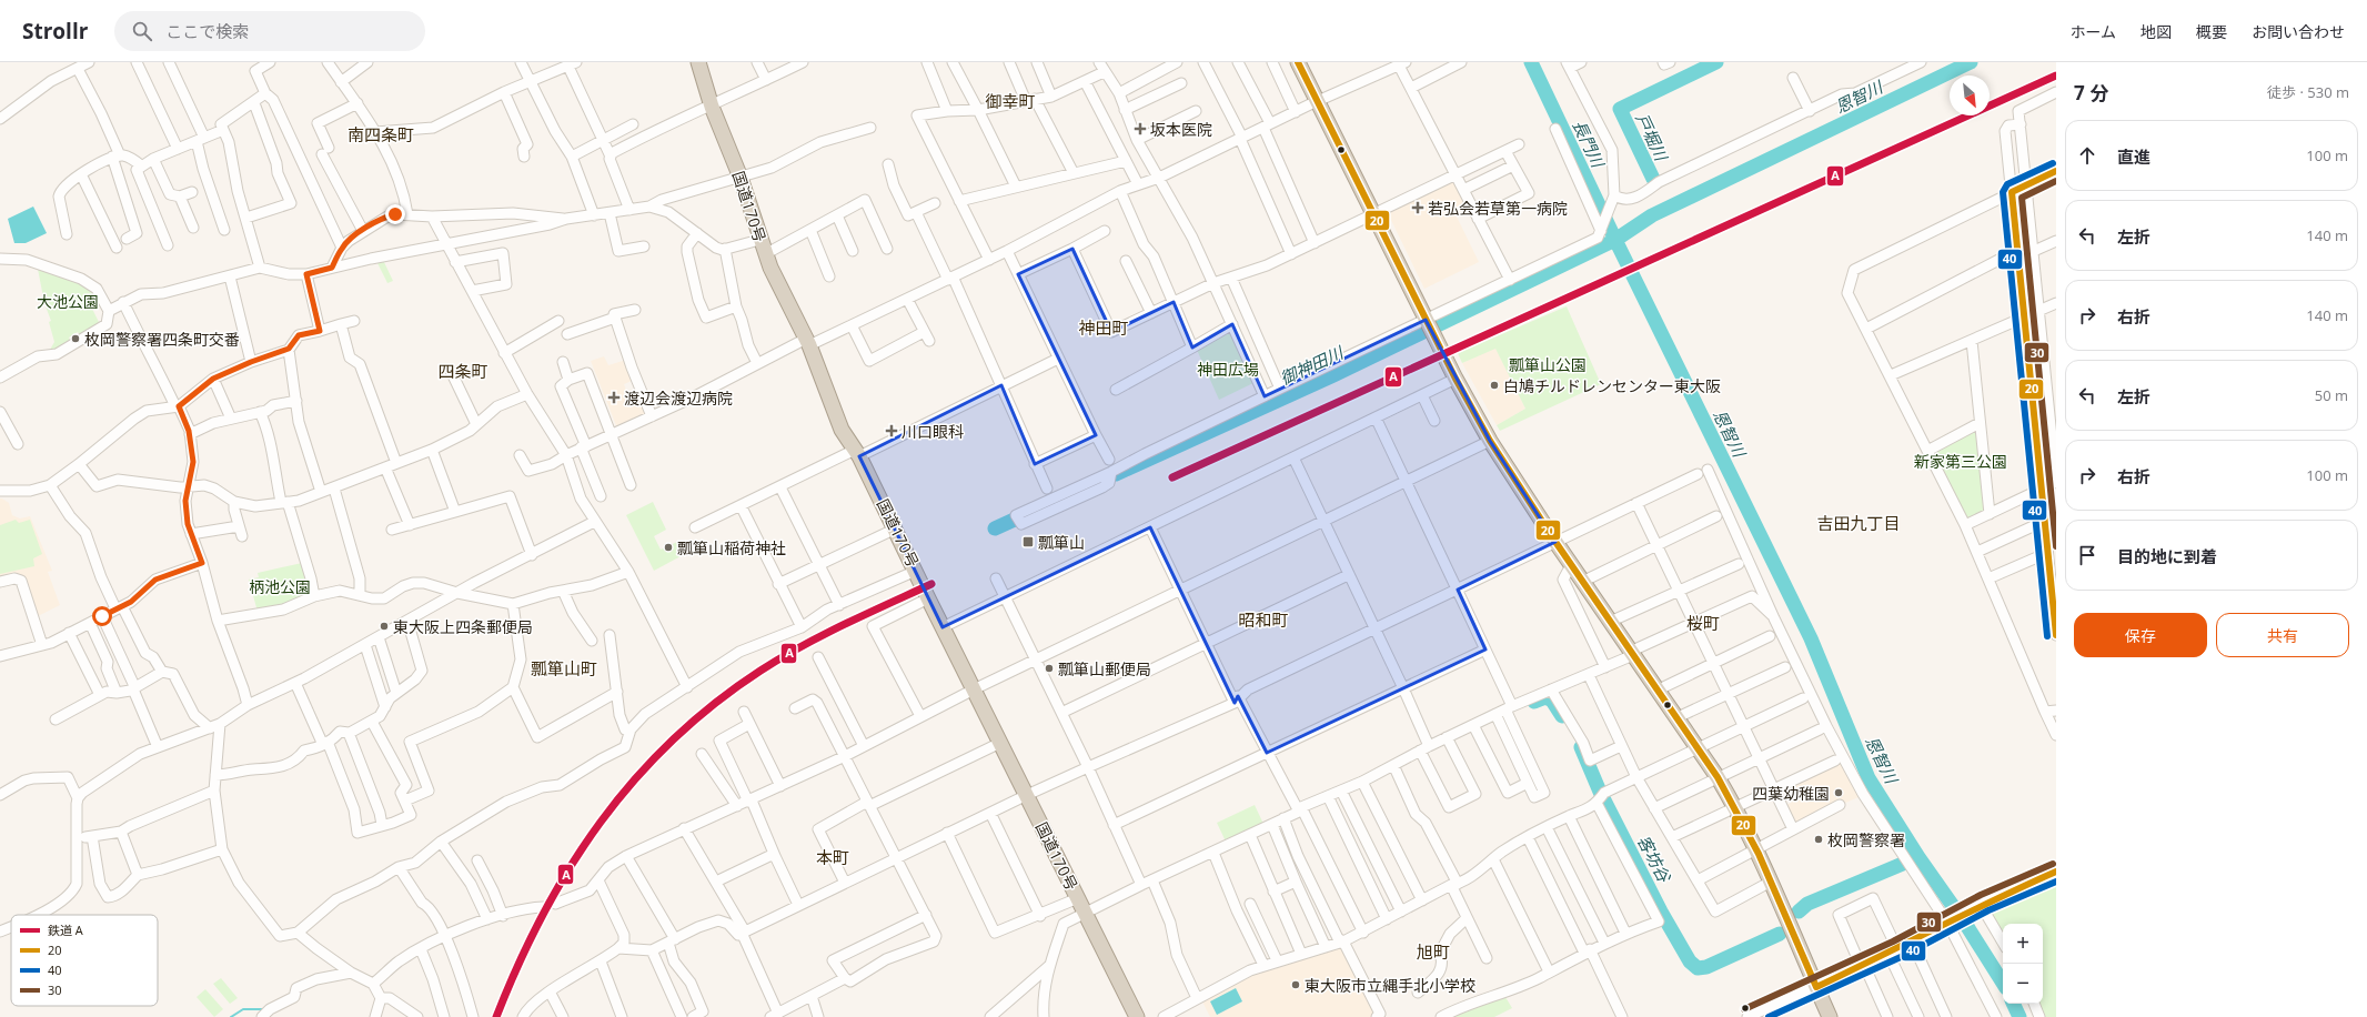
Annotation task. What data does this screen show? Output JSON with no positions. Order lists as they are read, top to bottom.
{
  "streets": {
    "highway": ["国道170号"]
  },
  "districts": [
    "御幸町",
    "南四条町",
    "神田町",
    "四条町",
    "吉田九丁目",
    "昭和町",
    "桜町",
    "瓢箪山町",
    "本町",
    "旭町"
  ],
  "water": [
    "恩智川",
    "戸堀川",
    "長門川",
    "御神田川",
    "客坊谷"
  ],
  "parks": [
    "大池公園",
    "瓢箪山公園",
    "神田広場",
    "新家第三公園",
    "柄池公園"
  ],
  "places": {
    "health": [
      "坂本医院",
      "若弘会若草第一病院",
      "渡辺会渡辺病院",
      "川口眼科"
    ],
    "other": [
      "枚岡警察署四条町交番",
      "白鳩チルドレンセンター東大阪",
      "瓢箪山稲荷神社",
      "東大阪上四条郵便局",
      "瓢箪山郵便局",
      "四葉幼稚園",
      "枚岡警察署",
      "東大阪市立縄手北小学校"
    ],
    "transit": ["瓢箪山"]
  },
  "lines": [
    "transit line 20",
    "rail line A",
    "transit line 40",
    "transit line 30"
  ],
  "legend": [
    "鉄道 A",
    "20",
    "40",
    "30"
  ],
  "north": "bottom right",
  "page": {
    "header": "Strollr",
    "search": "ここで検索",
    "nav": [
      "ホーム",
      "地図",
      "概要",
      "お問い合わせ"
    ],
    "heading": ["7 分", "徒歩 · 530 m"],
    "list": [
      ["直進", "100 m"],
      ["左折", "140 m"],
      ["右折", "140 m"],
      ["左折", "50 m"],
      ["右折", "100 m"],
      "目的地に到着"
    ],
    "buttons": ["保存", "共有"],
    "map_buttons": ["+", "−"]
  }
}
